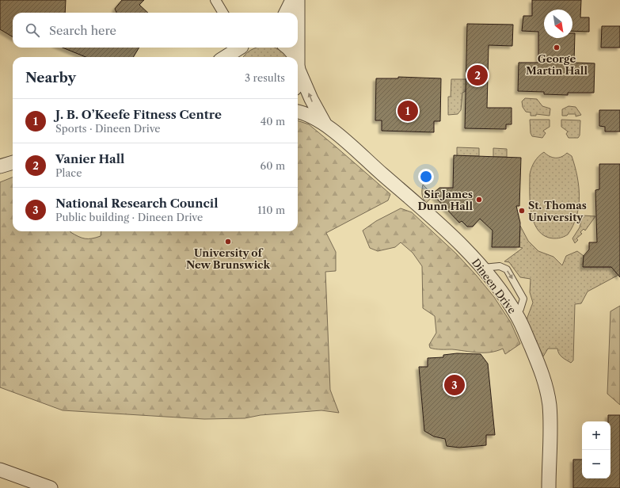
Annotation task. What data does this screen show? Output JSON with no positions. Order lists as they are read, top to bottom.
{
  "streets": {
    "street": ["Dineen Drive"]
  },
  "places": [
    "George Martin Hall",
    "Sir James Dunn Hall",
    "St. Thomas University",
    "University of New Brunswick"
  ],
  "north": "bottom right",
  "page": {
    "search": "Search here",
    "heading": ["Nearby", "3 results"],
    "pins": ["2", "1", "3"],
    "list": [
      {
        "mark": "1",
        "name": "J. B. O’Keefe Fitness Centre",
        "note": "Sports · Dineen Drive",
        "value": "40 m"
      },
      {
        "mark": "2",
        "name": "Vanier Hall",
        "note": "Place",
        "value": "60 m"
      },
      {
        "mark": "3",
        "name": "National Research Council",
        "note": "Public building · Dineen Drive",
        "value": "110 m"
      }
    ],
    "map_buttons": ["+", "−"]
  }
}
